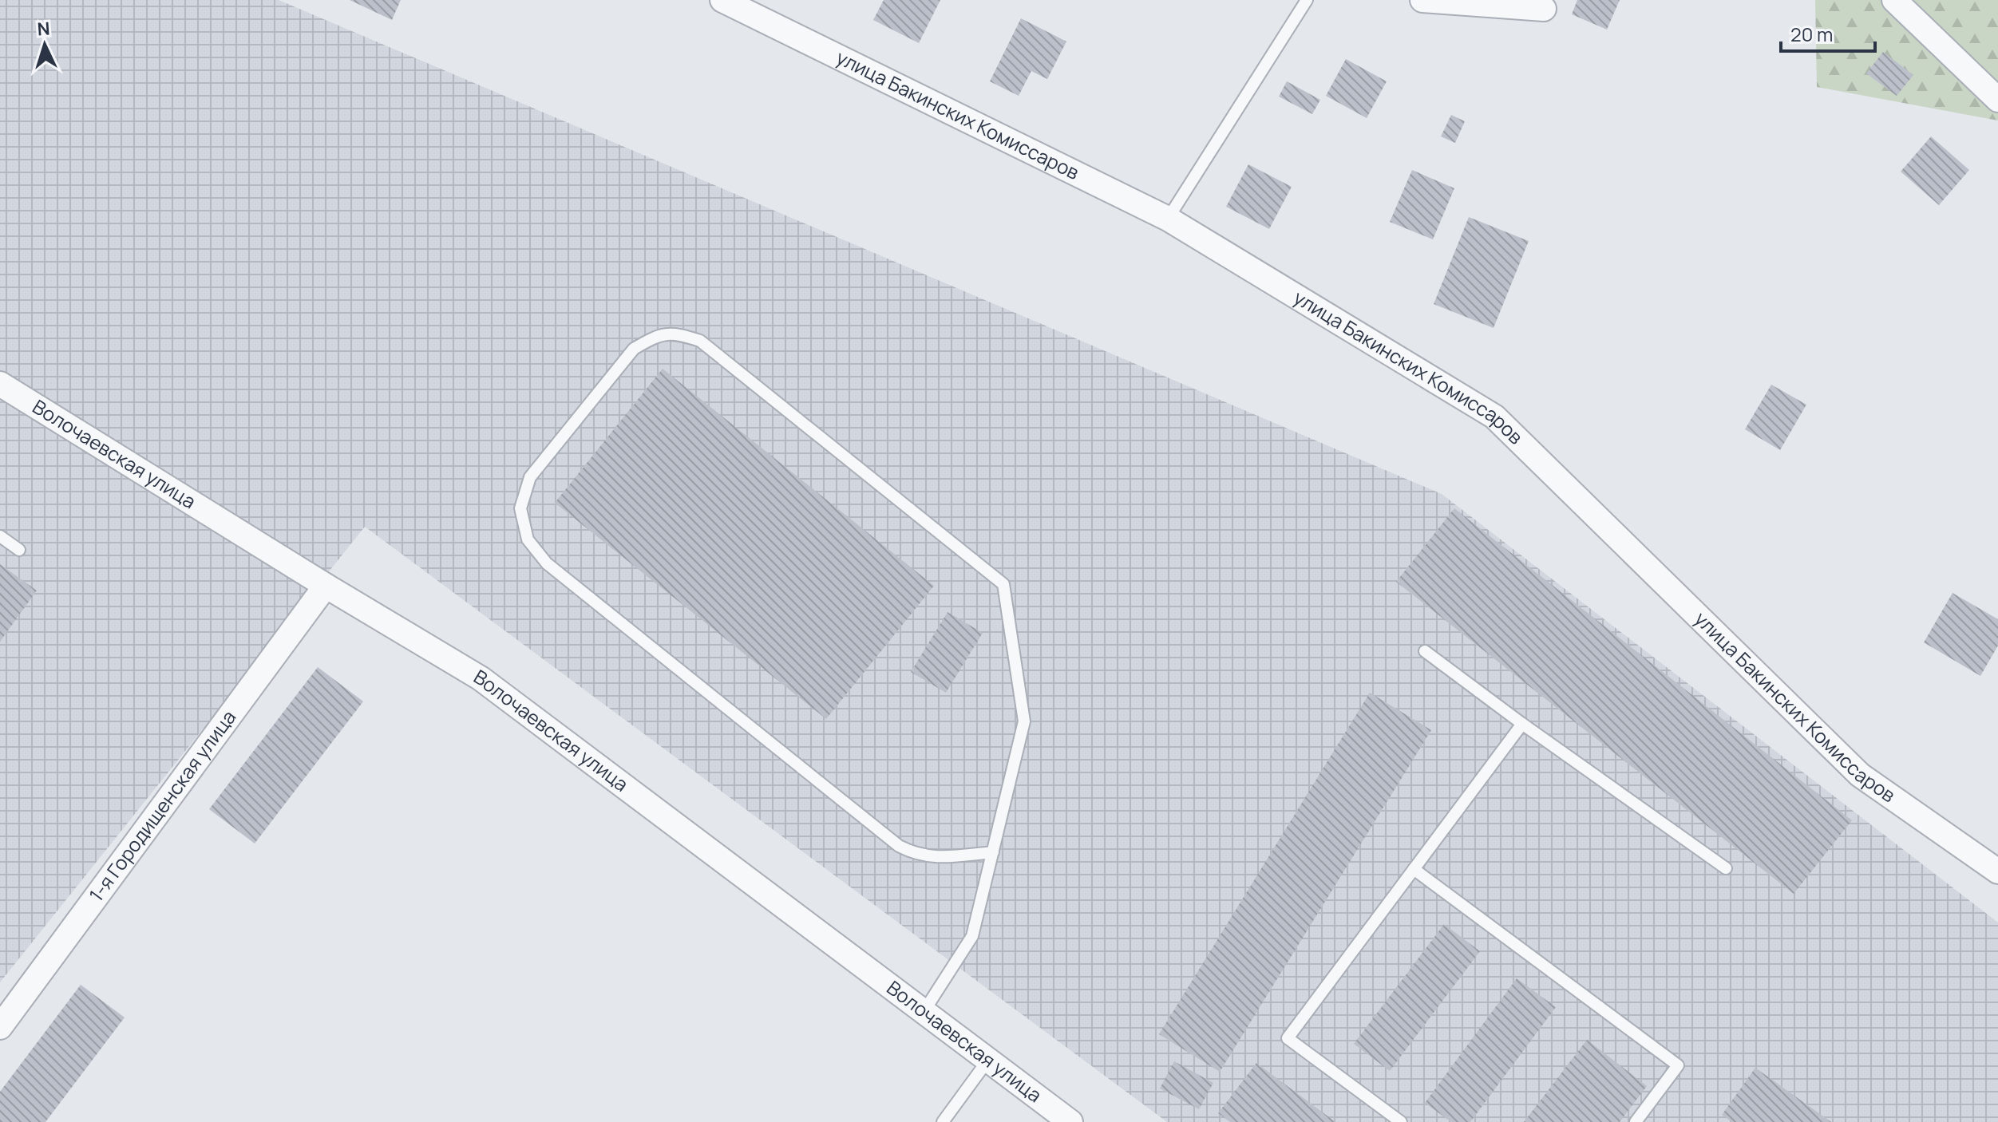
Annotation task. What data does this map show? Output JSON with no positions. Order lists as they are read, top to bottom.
{
  "streets": {
    "street": ["улица Бакинских Комиссаров", "Волочаевская улица", "1-я Городищенская улица"]
  },
  "crossings": [
    ["Волочаевская улица", "1-я Городищенская улица"]
  ],
  "scale_bar": "20 m",
  "north": "top"
}
